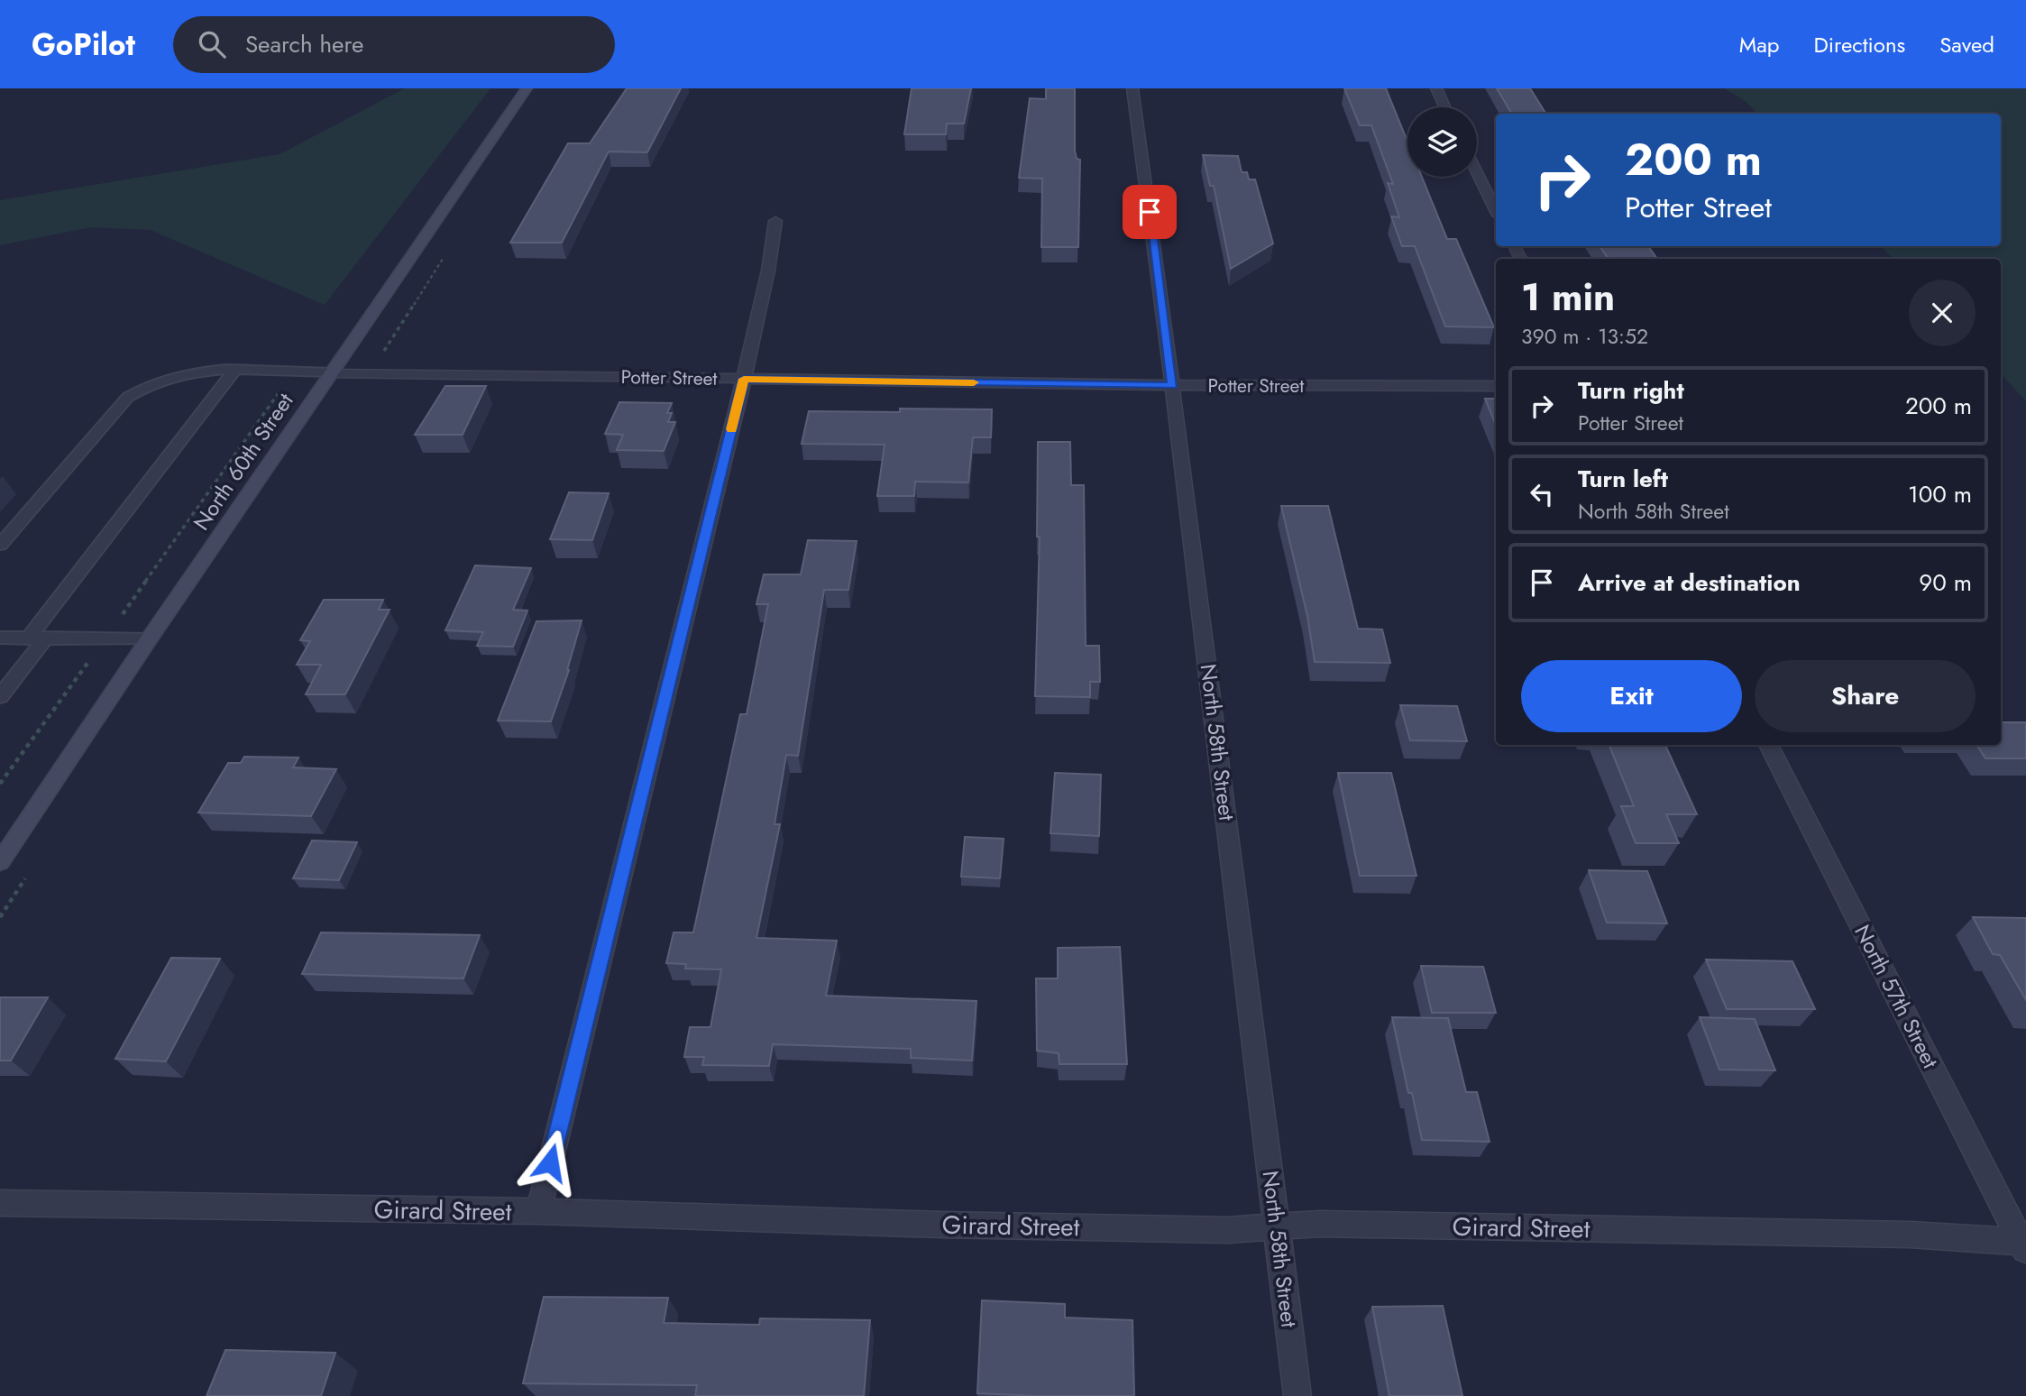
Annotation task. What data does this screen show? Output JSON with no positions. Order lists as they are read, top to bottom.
{
  "streets": {
    "main road": ["North 60th Street"],
    "street": [
      "Potter Street",
      "North 58th Street",
      "North 57th Street",
      "Girard Street"
    ]
  },
  "crossings": [
    ["Potter Street", "North 60th Street"],
    ["Potter Street", "North 58th Street"],
    ["North 58th Street", "Girard Street"],
    ["North 57th Street", "Girard Street"]
  ],
  "page": {
    "header": "GoPilot",
    "search": "Search here",
    "nav": ["Map", "Directions", "Saved"],
    "turn": ["200 m", "Potter Street"],
    "heading": ["1 min", "390 m · 13:52"],
    "list": [
      {
        "name": "Turn right",
        "note": "Potter Street",
        "value": "200 m"
      },
      {
        "name": "Turn left",
        "note": "North 58th Street",
        "value": "100 m"
      },
      {
        "name": "Arrive at destination",
        "value": "90 m"
      }
    ],
    "buttons": ["Exit", "Share"]
  }
}
